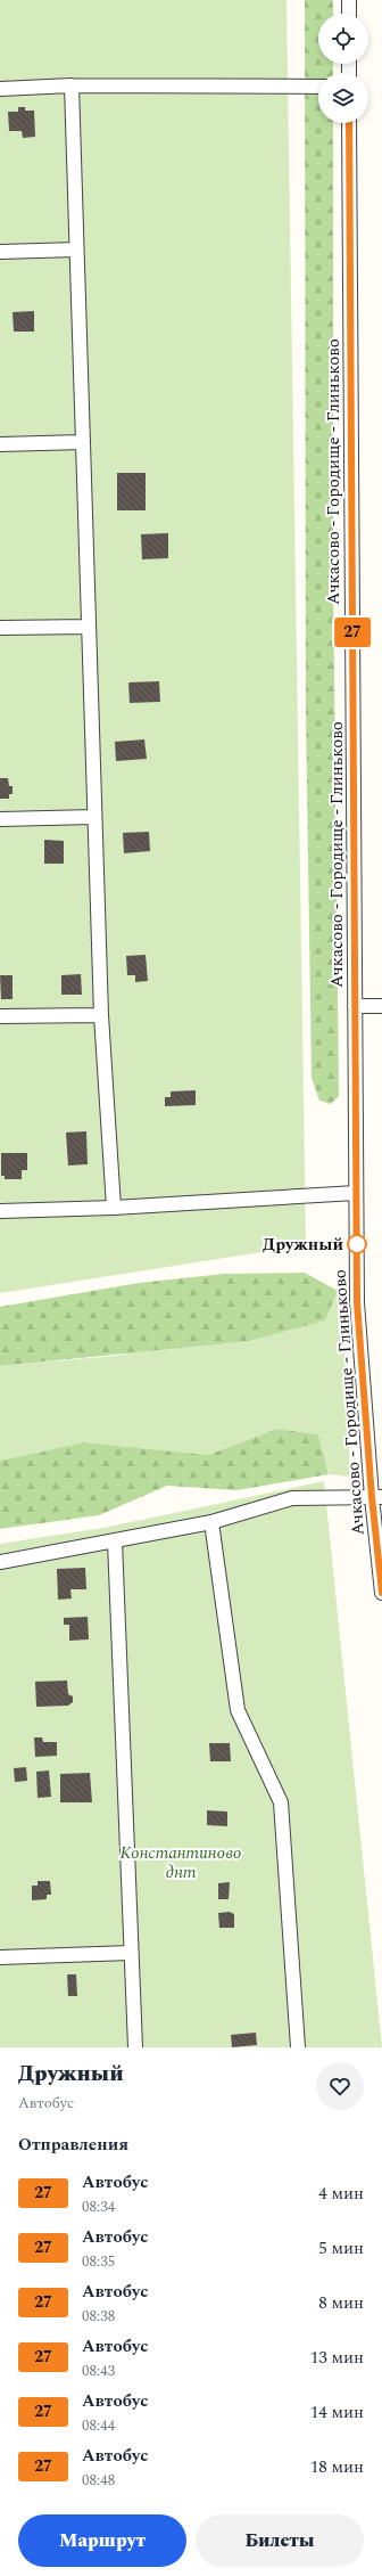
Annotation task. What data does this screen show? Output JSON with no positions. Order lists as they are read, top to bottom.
{
  "streets": {
    "street": ["Ачкасово - Городище - Глиньково"]
  },
  "parks": ["Константиново днт"],
  "places": ["Дружный"],
  "lines": ["bus line 27"],
  "page": {
    "on_map": "27",
    "heading": [
      ["Дружный", "Автобус"],
      "Отправления"
    ],
    "list": [
      {
        "mark": "27",
        "name": "Автобус",
        "note": "08:34",
        "value": "4 мин"
      },
      {
        "mark": "27",
        "name": "Автобус",
        "note": "08:35",
        "value": "5 мин"
      },
      {
        "mark": "27",
        "name": "Автобус",
        "note": "08:38",
        "value": "8 мин"
      },
      {
        "mark": "27",
        "name": "Автобус",
        "note": "08:43",
        "value": "13 мин"
      },
      {
        "mark": "27",
        "name": "Автобус",
        "note": "08:44",
        "value": "14 мин"
      },
      {
        "mark": "27",
        "name": "Автобус",
        "note": "08:48",
        "value": "18 мин"
      }
    ],
    "buttons": ["Маршрут", "Билеты"]
  }
}
